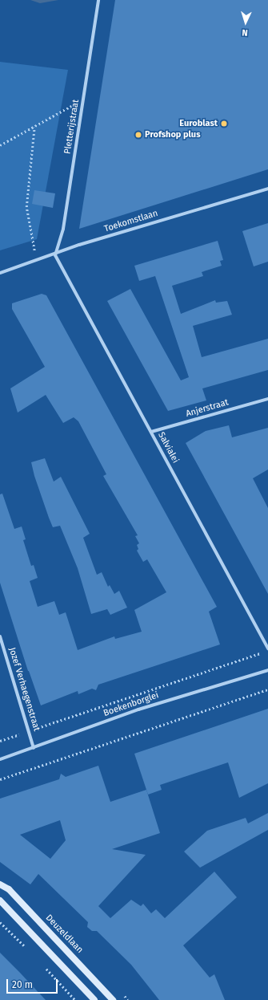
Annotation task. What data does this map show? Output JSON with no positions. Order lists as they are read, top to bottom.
{
  "streets": {
    "street": [
      "Pletterijstraat",
      "Toekomstlaan",
      "Anjerstraat",
      "Salvialei",
      "Jozef Verhaegenstraat",
      "Boekenborglei",
      "Deuzeldlaan"
    ]
  },
  "crossings": [
    ["Pletterijstraat", "Toekomstlaan"],
    ["Pletterijstraat", "Salvialei"],
    ["Toekomstlaan", "Salvialei"],
    ["Anjerstraat", "Salvialei"],
    ["Jozef Verhaegenstraat", "Boekenborglei"]
  ],
  "places": ["Euroblast", "Profshop plus"],
  "scale_bar": "20 m",
  "north": "bottom"
}
